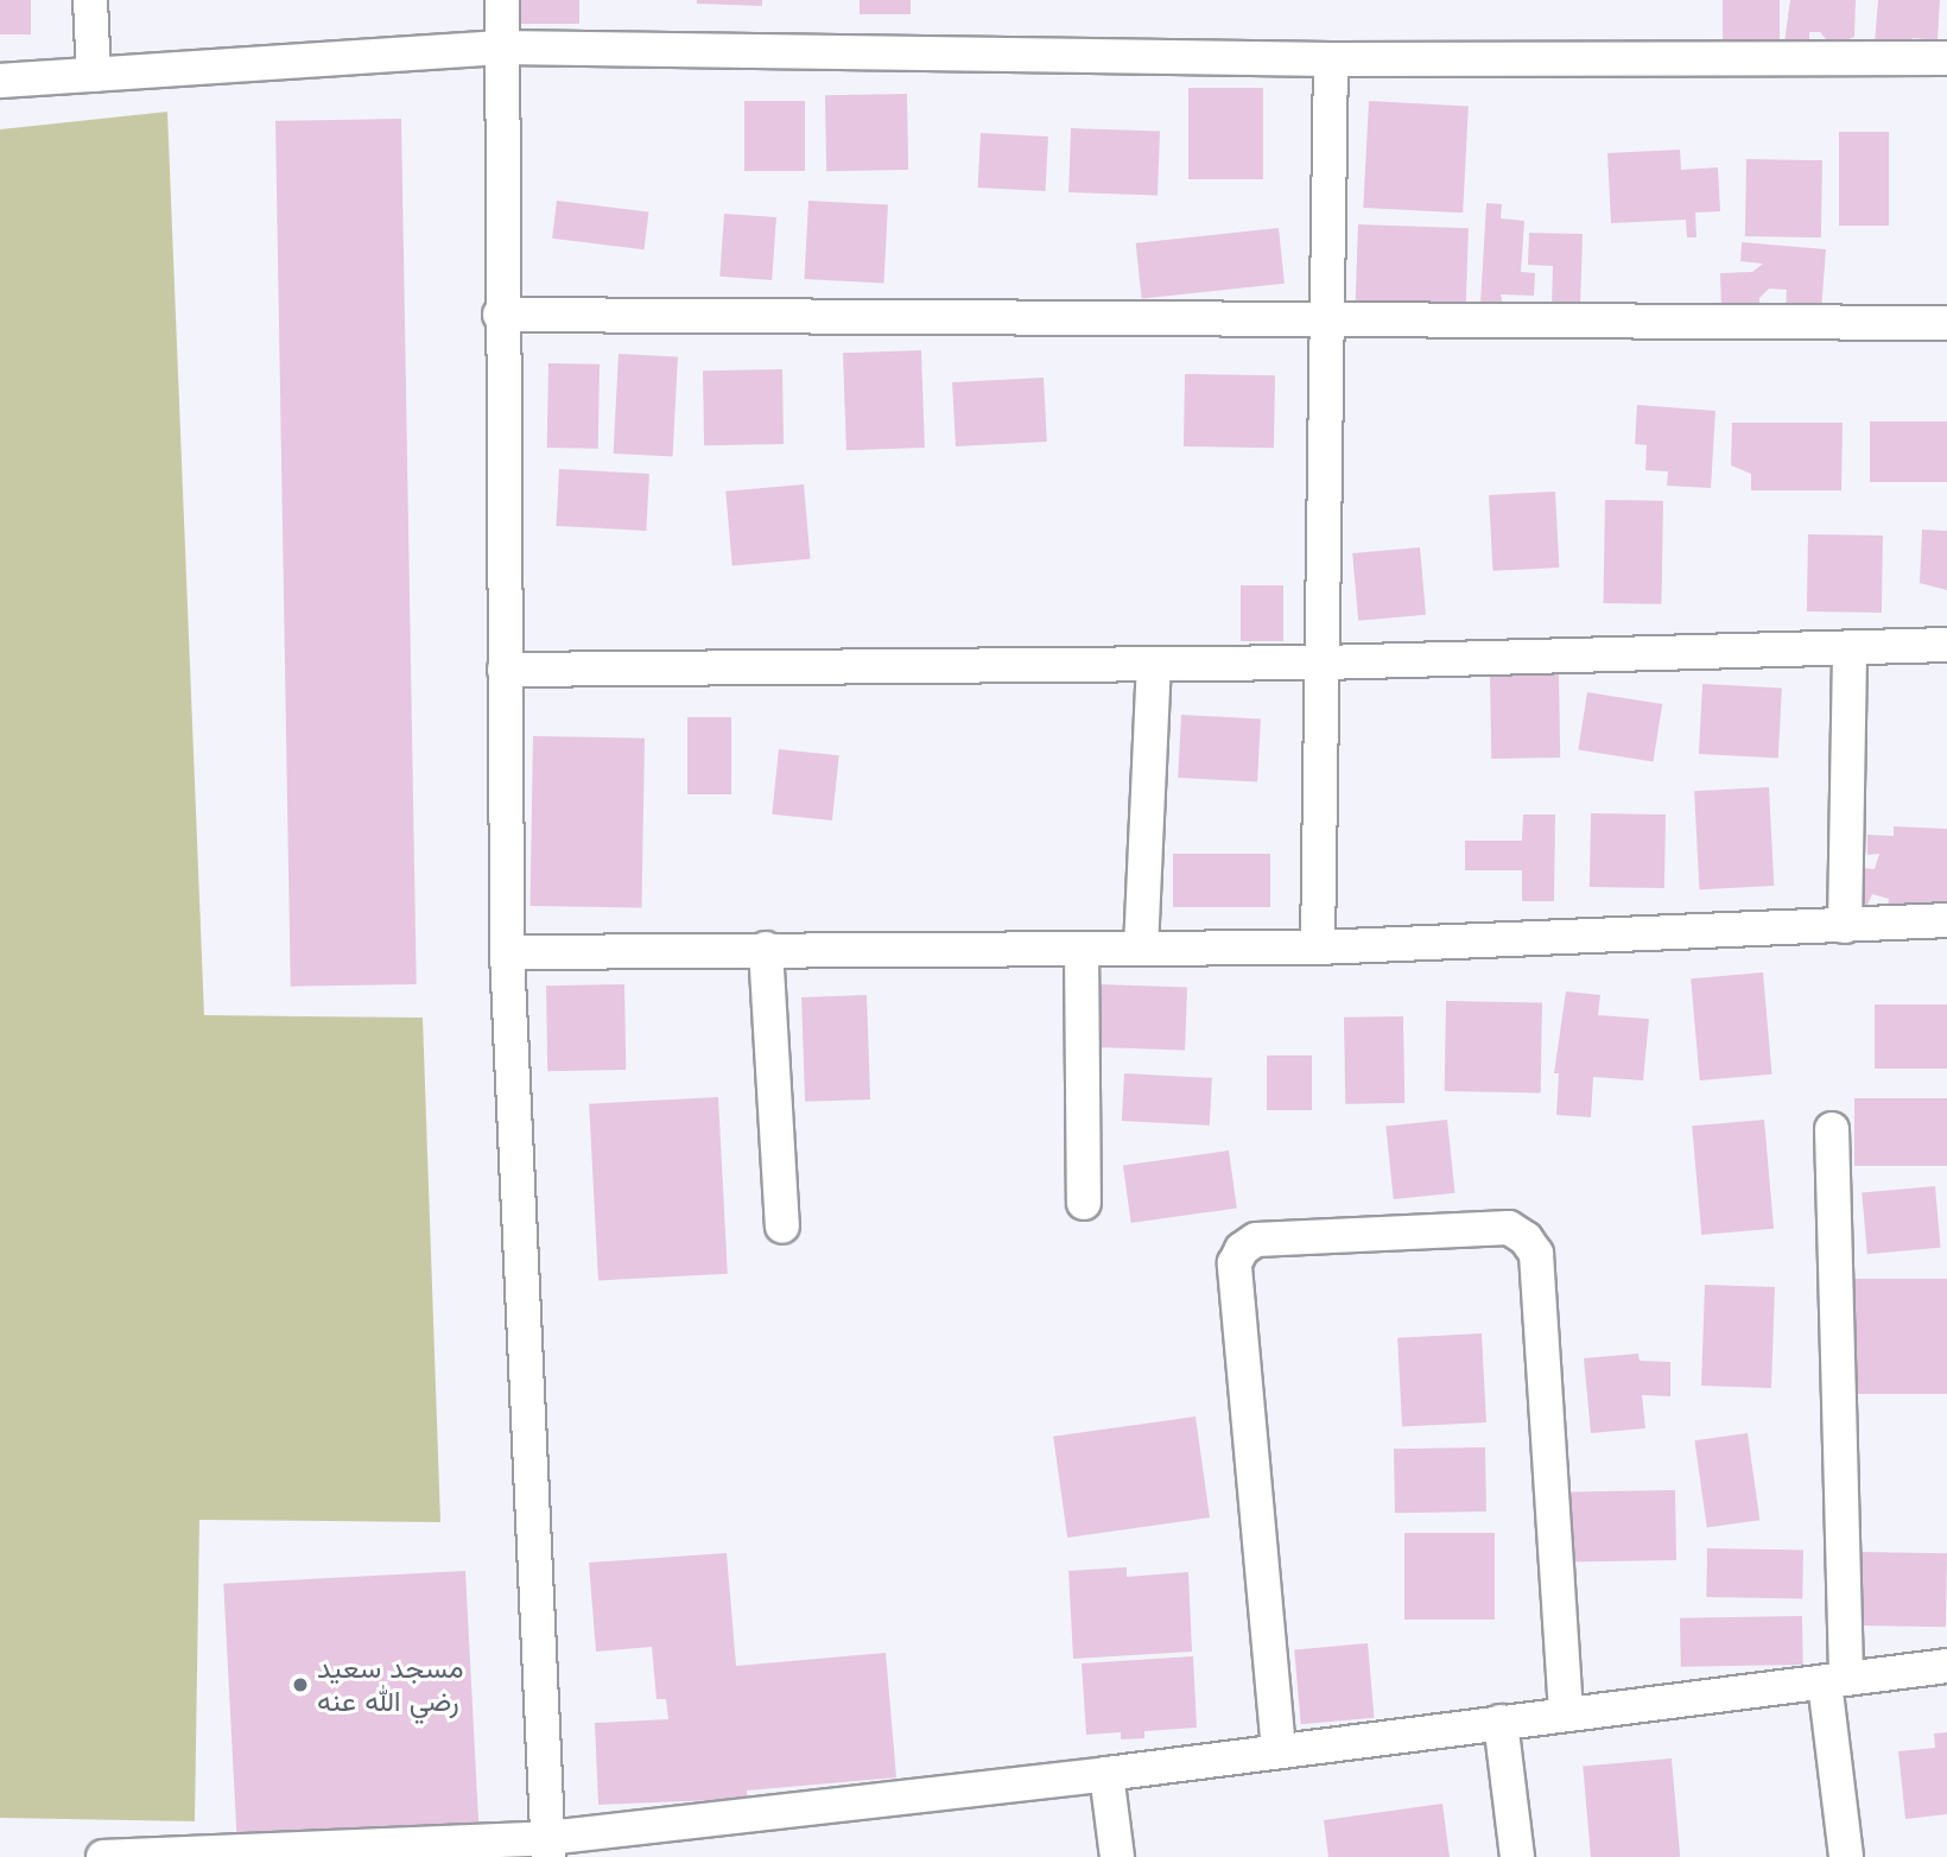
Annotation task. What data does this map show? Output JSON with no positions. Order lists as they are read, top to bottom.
{
  "places": ["مسجد سعيد رضي الله عنه"]
}
